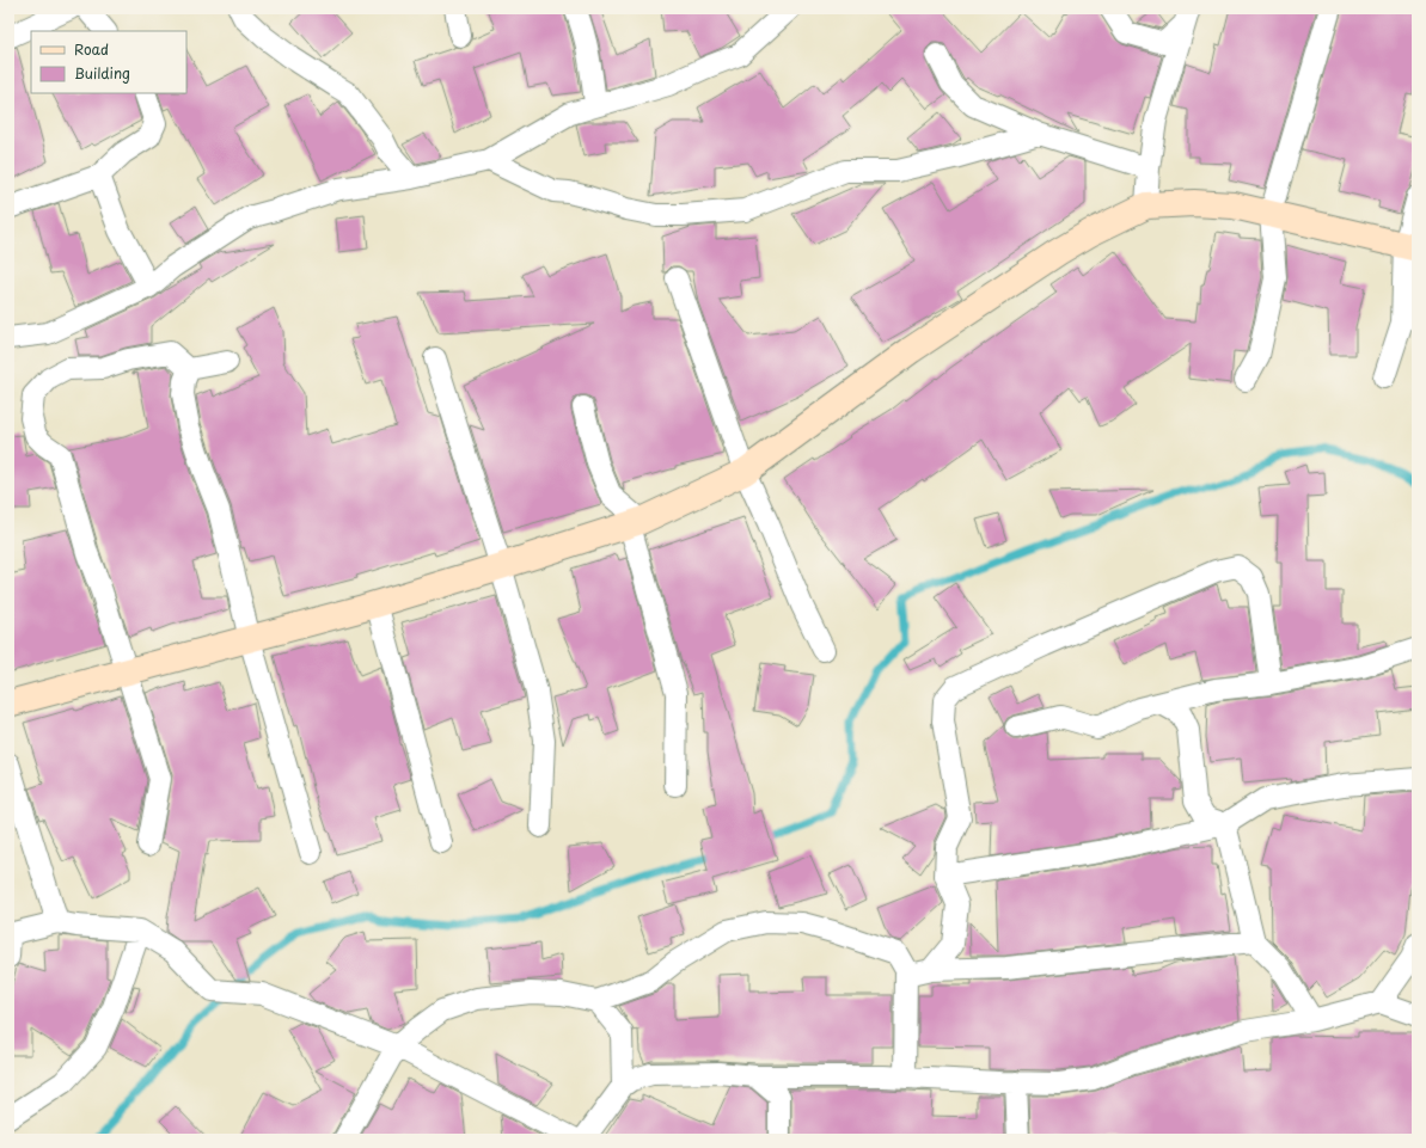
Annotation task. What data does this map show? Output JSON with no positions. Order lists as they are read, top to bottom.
{
  "legend": ["Road", "Building"]
}
